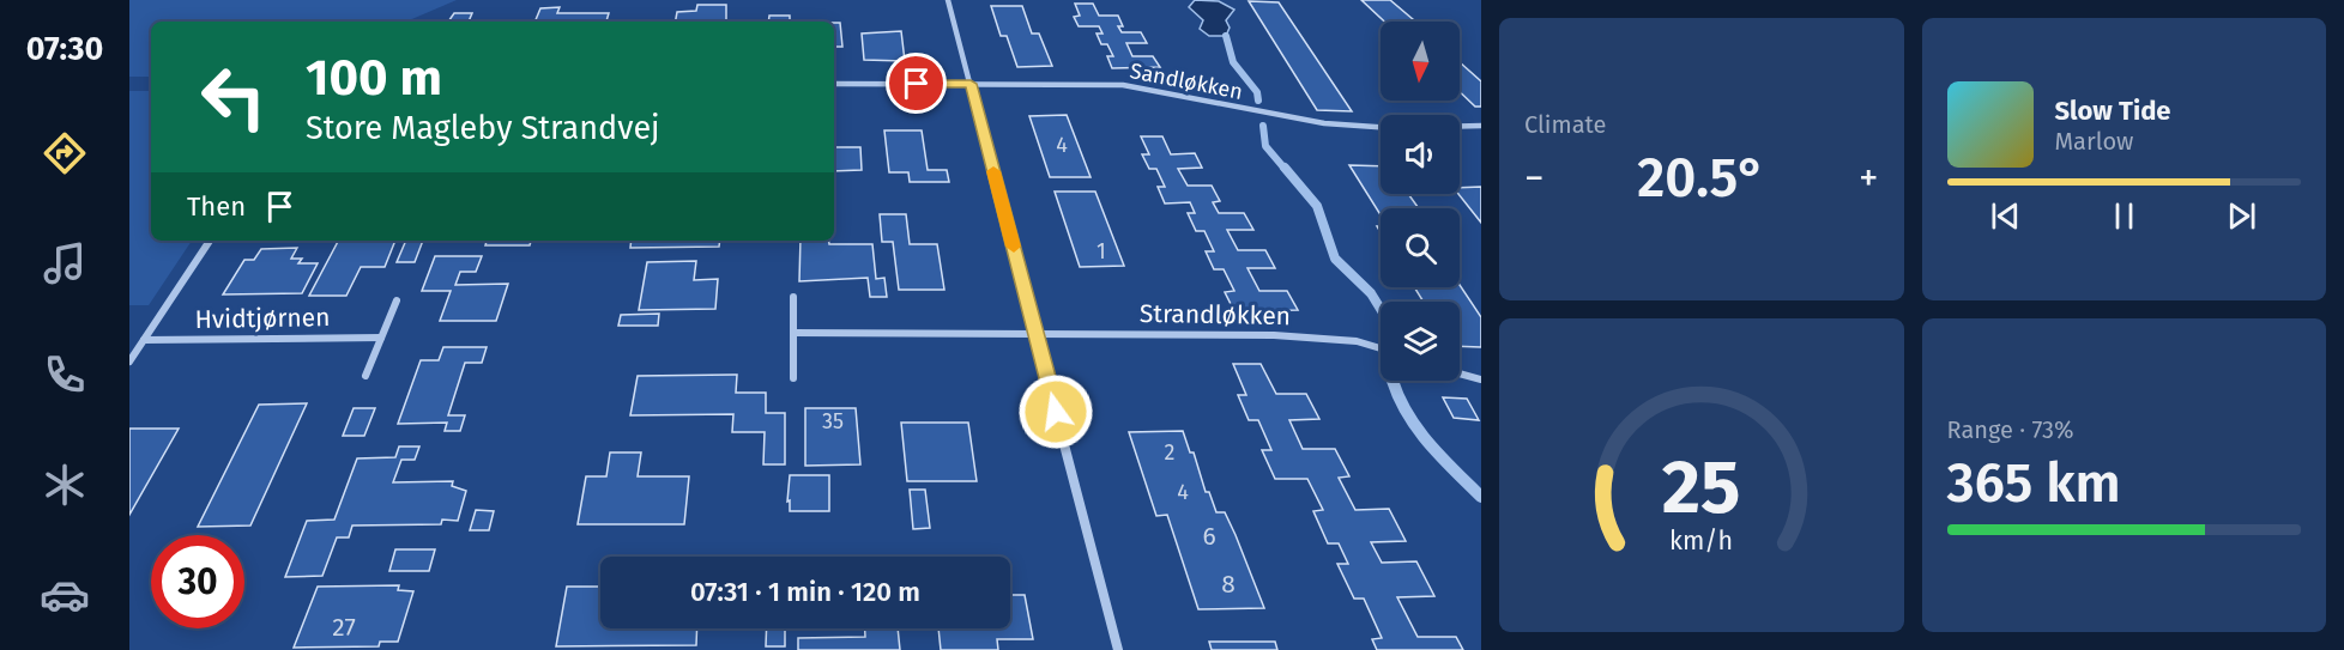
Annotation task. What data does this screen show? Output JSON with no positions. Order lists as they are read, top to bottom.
{
  "streets": {
    "street": ["Sandløkken", "Strandløkken", "Hvidtjørnen"]
  },
  "house_numbers": [
    "4",
    "1",
    "35",
    "2",
    "4",
    "6",
    "8",
    "27"
  ],
  "north": "bottom",
  "page": {
    "tabs": "07:30",
    "tile": [
      "Climate",
      ["Range · 73%", "365 km"]
    ],
    "turn": ["100 m", "Store Magleby Strandvej"],
    "song": ["Slow Tide", "Marlow"],
    "heat": ["−", "20.5°", "+"],
    "then": "Then",
    "limit": "30",
    "trip": "07:31 · 1 min · 120 m",
    "gauge": ["25", "km/h"]
  }
}
